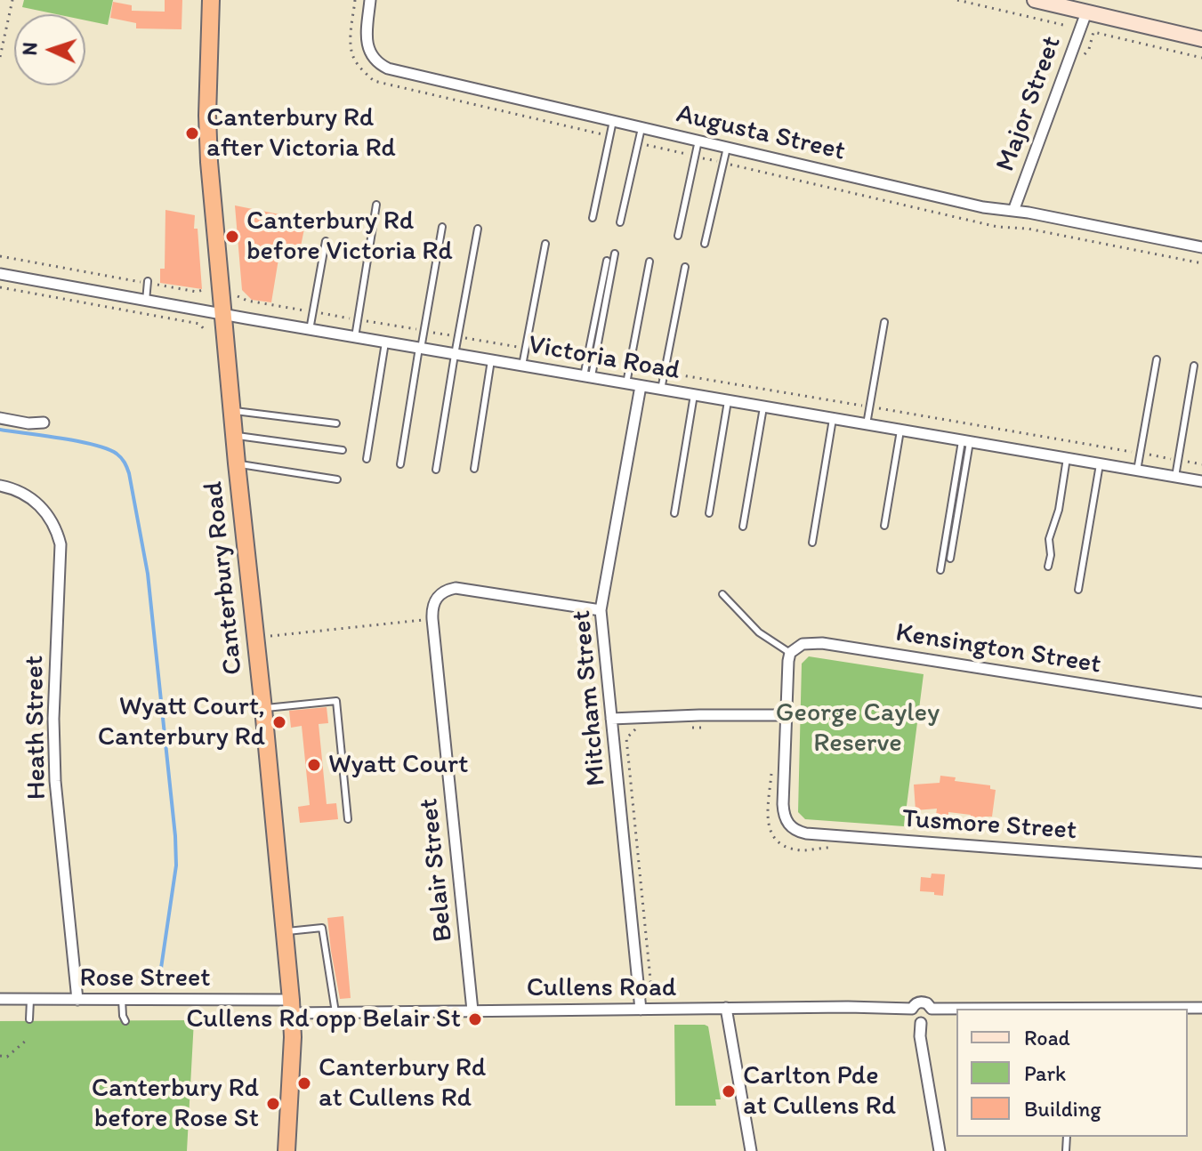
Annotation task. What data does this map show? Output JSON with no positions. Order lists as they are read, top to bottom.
{
  "streets": {
    "highway": ["Canterbury Road"],
    "street": [
      "Major Street",
      "Augusta Street",
      "Victoria Road",
      "Kensington Street",
      "Mitcham Street",
      "Heath Street",
      "Tusmore Street",
      "Belair Street",
      "Rose Street",
      "Cullens Road"
    ]
  },
  "crossings": [
    ["Major Street", "Augusta Street"],
    ["Victoria Road", "Canterbury Road"],
    ["Victoria Road", "Mitcham Street"],
    ["Canterbury Road", "Rose Street"],
    ["Canterbury Road", "Cullens Road"],
    ["Mitcham Street", "Cullens Road"],
    ["Heath Street", "Rose Street"],
    ["Belair Street", "Cullens Road"],
    ["Rose Street", "Cullens Road"]
  ],
  "parks": ["George Cayley Reserve"],
  "places": [
    "Canterbury Rd after Victoria Rd",
    "Canterbury Rd before Victoria Rd",
    "Wyatt Court, Canterbury Rd",
    "Wyatt Court",
    "Cullens Rd opp Belair St",
    "Canterbury Rd at Cullens Rd",
    "Carlton Pde at Cullens Rd",
    "Canterbury Rd before Rose St"
  ],
  "legend": ["Road", "Park", "Building"],
  "north": "left"
}
